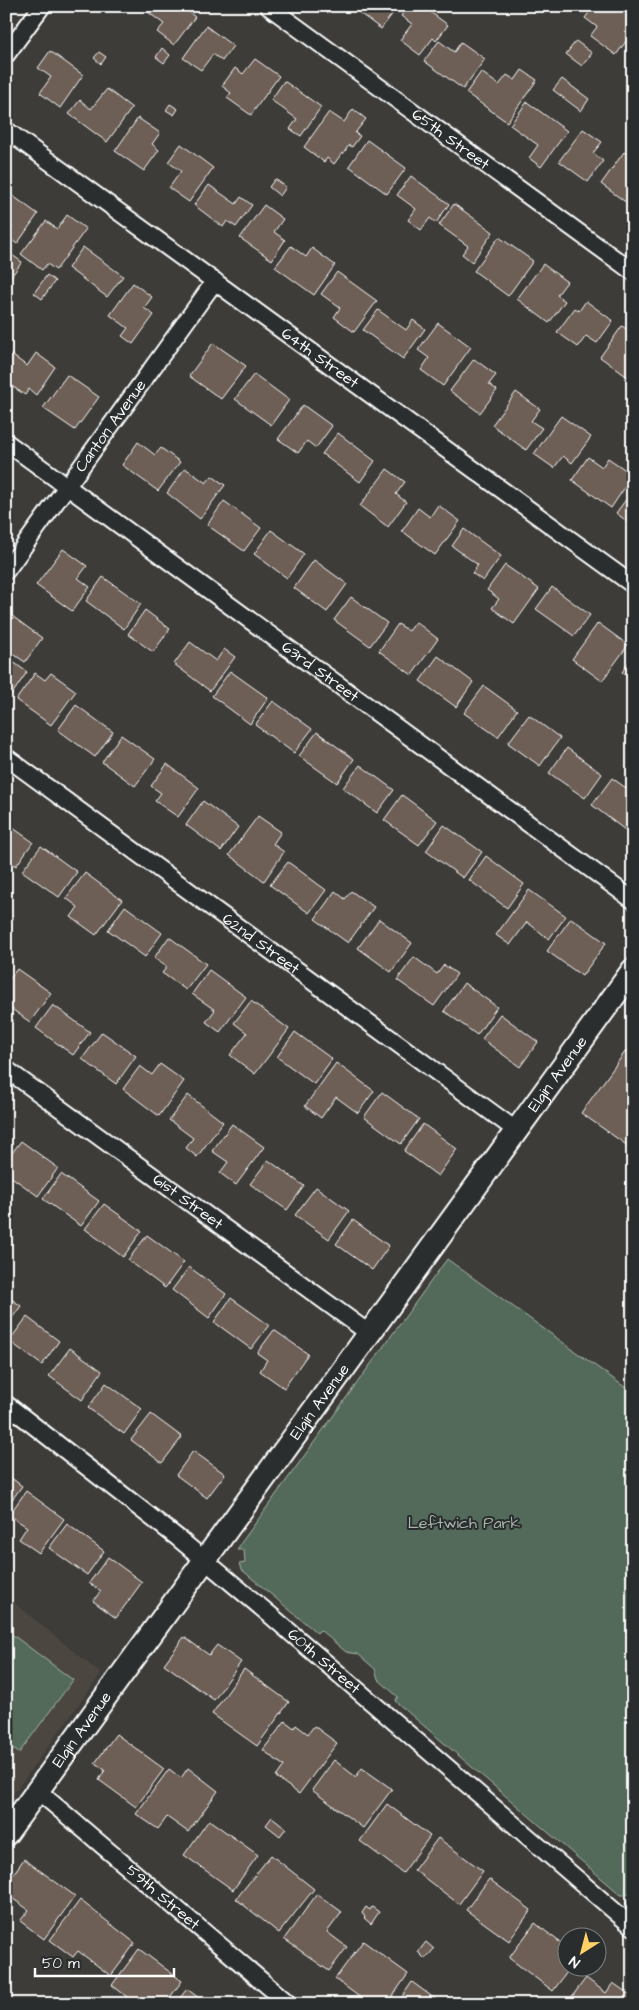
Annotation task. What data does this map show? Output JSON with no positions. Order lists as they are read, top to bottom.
{
  "streets": {
    "street": [
      "65th Street",
      "64th Street",
      "Canton Avenue",
      "63rd Street",
      "62nd Street",
      "Elgin Avenue",
      "61st Street",
      "60th Street",
      "59th Street"
    ]
  },
  "crossings": [
    ["64th Street", "Canton Avenue"],
    ["Canton Avenue", "63rd Street"],
    ["62nd Street", "Elgin Avenue"],
    ["Elgin Avenue", "61st Street"],
    ["Elgin Avenue", "60th Street"],
    ["Elgin Avenue", "59th Street"]
  ],
  "parks": ["Leftwich Park"],
  "scale_bar": "50 m",
  "north": "bottom left"
}
